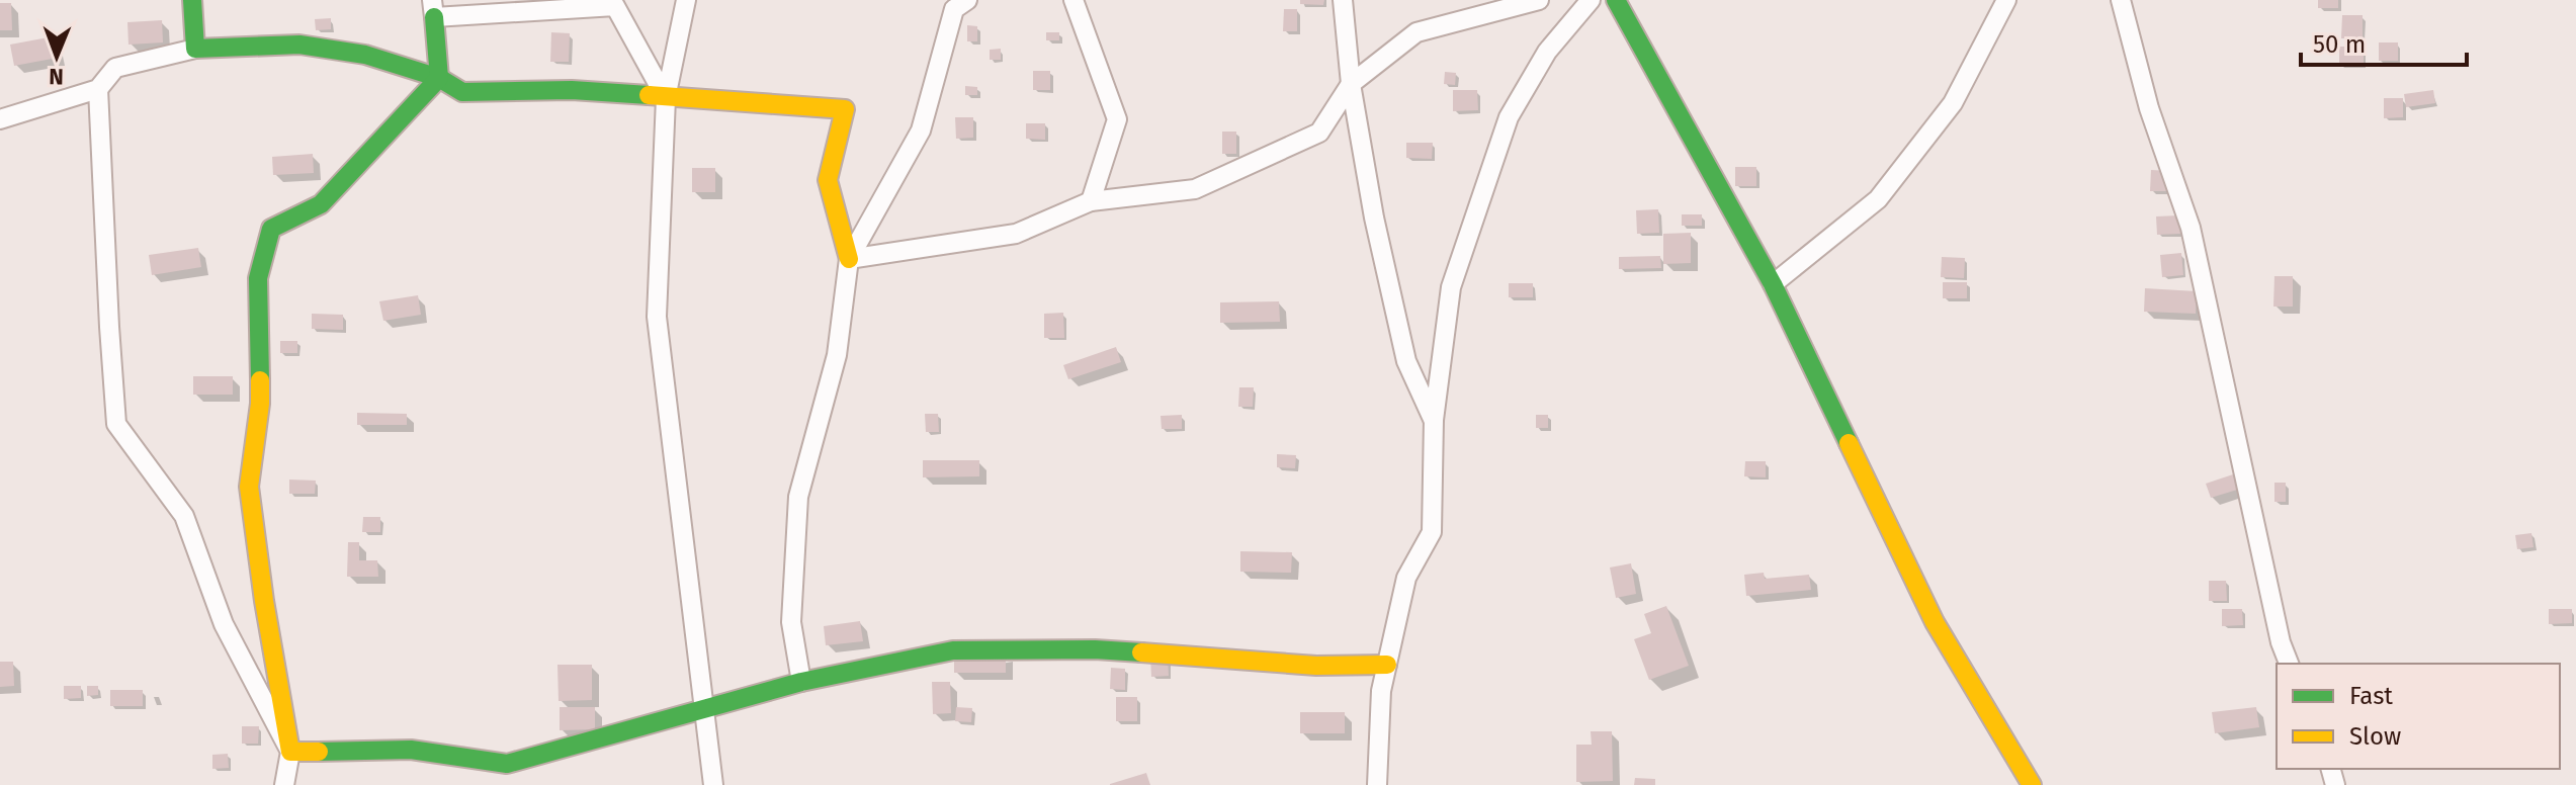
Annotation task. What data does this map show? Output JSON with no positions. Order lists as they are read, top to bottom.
{
  "legend": ["Fast", "Slow"],
  "scale_bar": "50 m",
  "north": "bottom"
}
